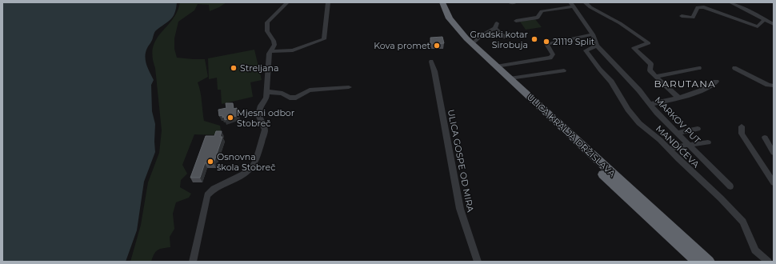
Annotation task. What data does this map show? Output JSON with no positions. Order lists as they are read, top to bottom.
{
  "streets": {
    "highway": ["ULICA KRALJA DRŽISLAVA"],
    "street": ["MARKOV PUT", "MANDIĆEVA", "ULICA GOSPE OD MIRA"]
  },
  "crossings": [
    ["MARKOV PUT", "MANDIĆEVA"]
  ],
  "districts": ["BARUTANA"],
  "places": [
    "Gradski kotar Sirobuja",
    "21119 Split",
    "Kova promet",
    "Streljana",
    "Mjesni odbor Stobreč",
    "Osnovna škola Stobreč"
  ]
}
